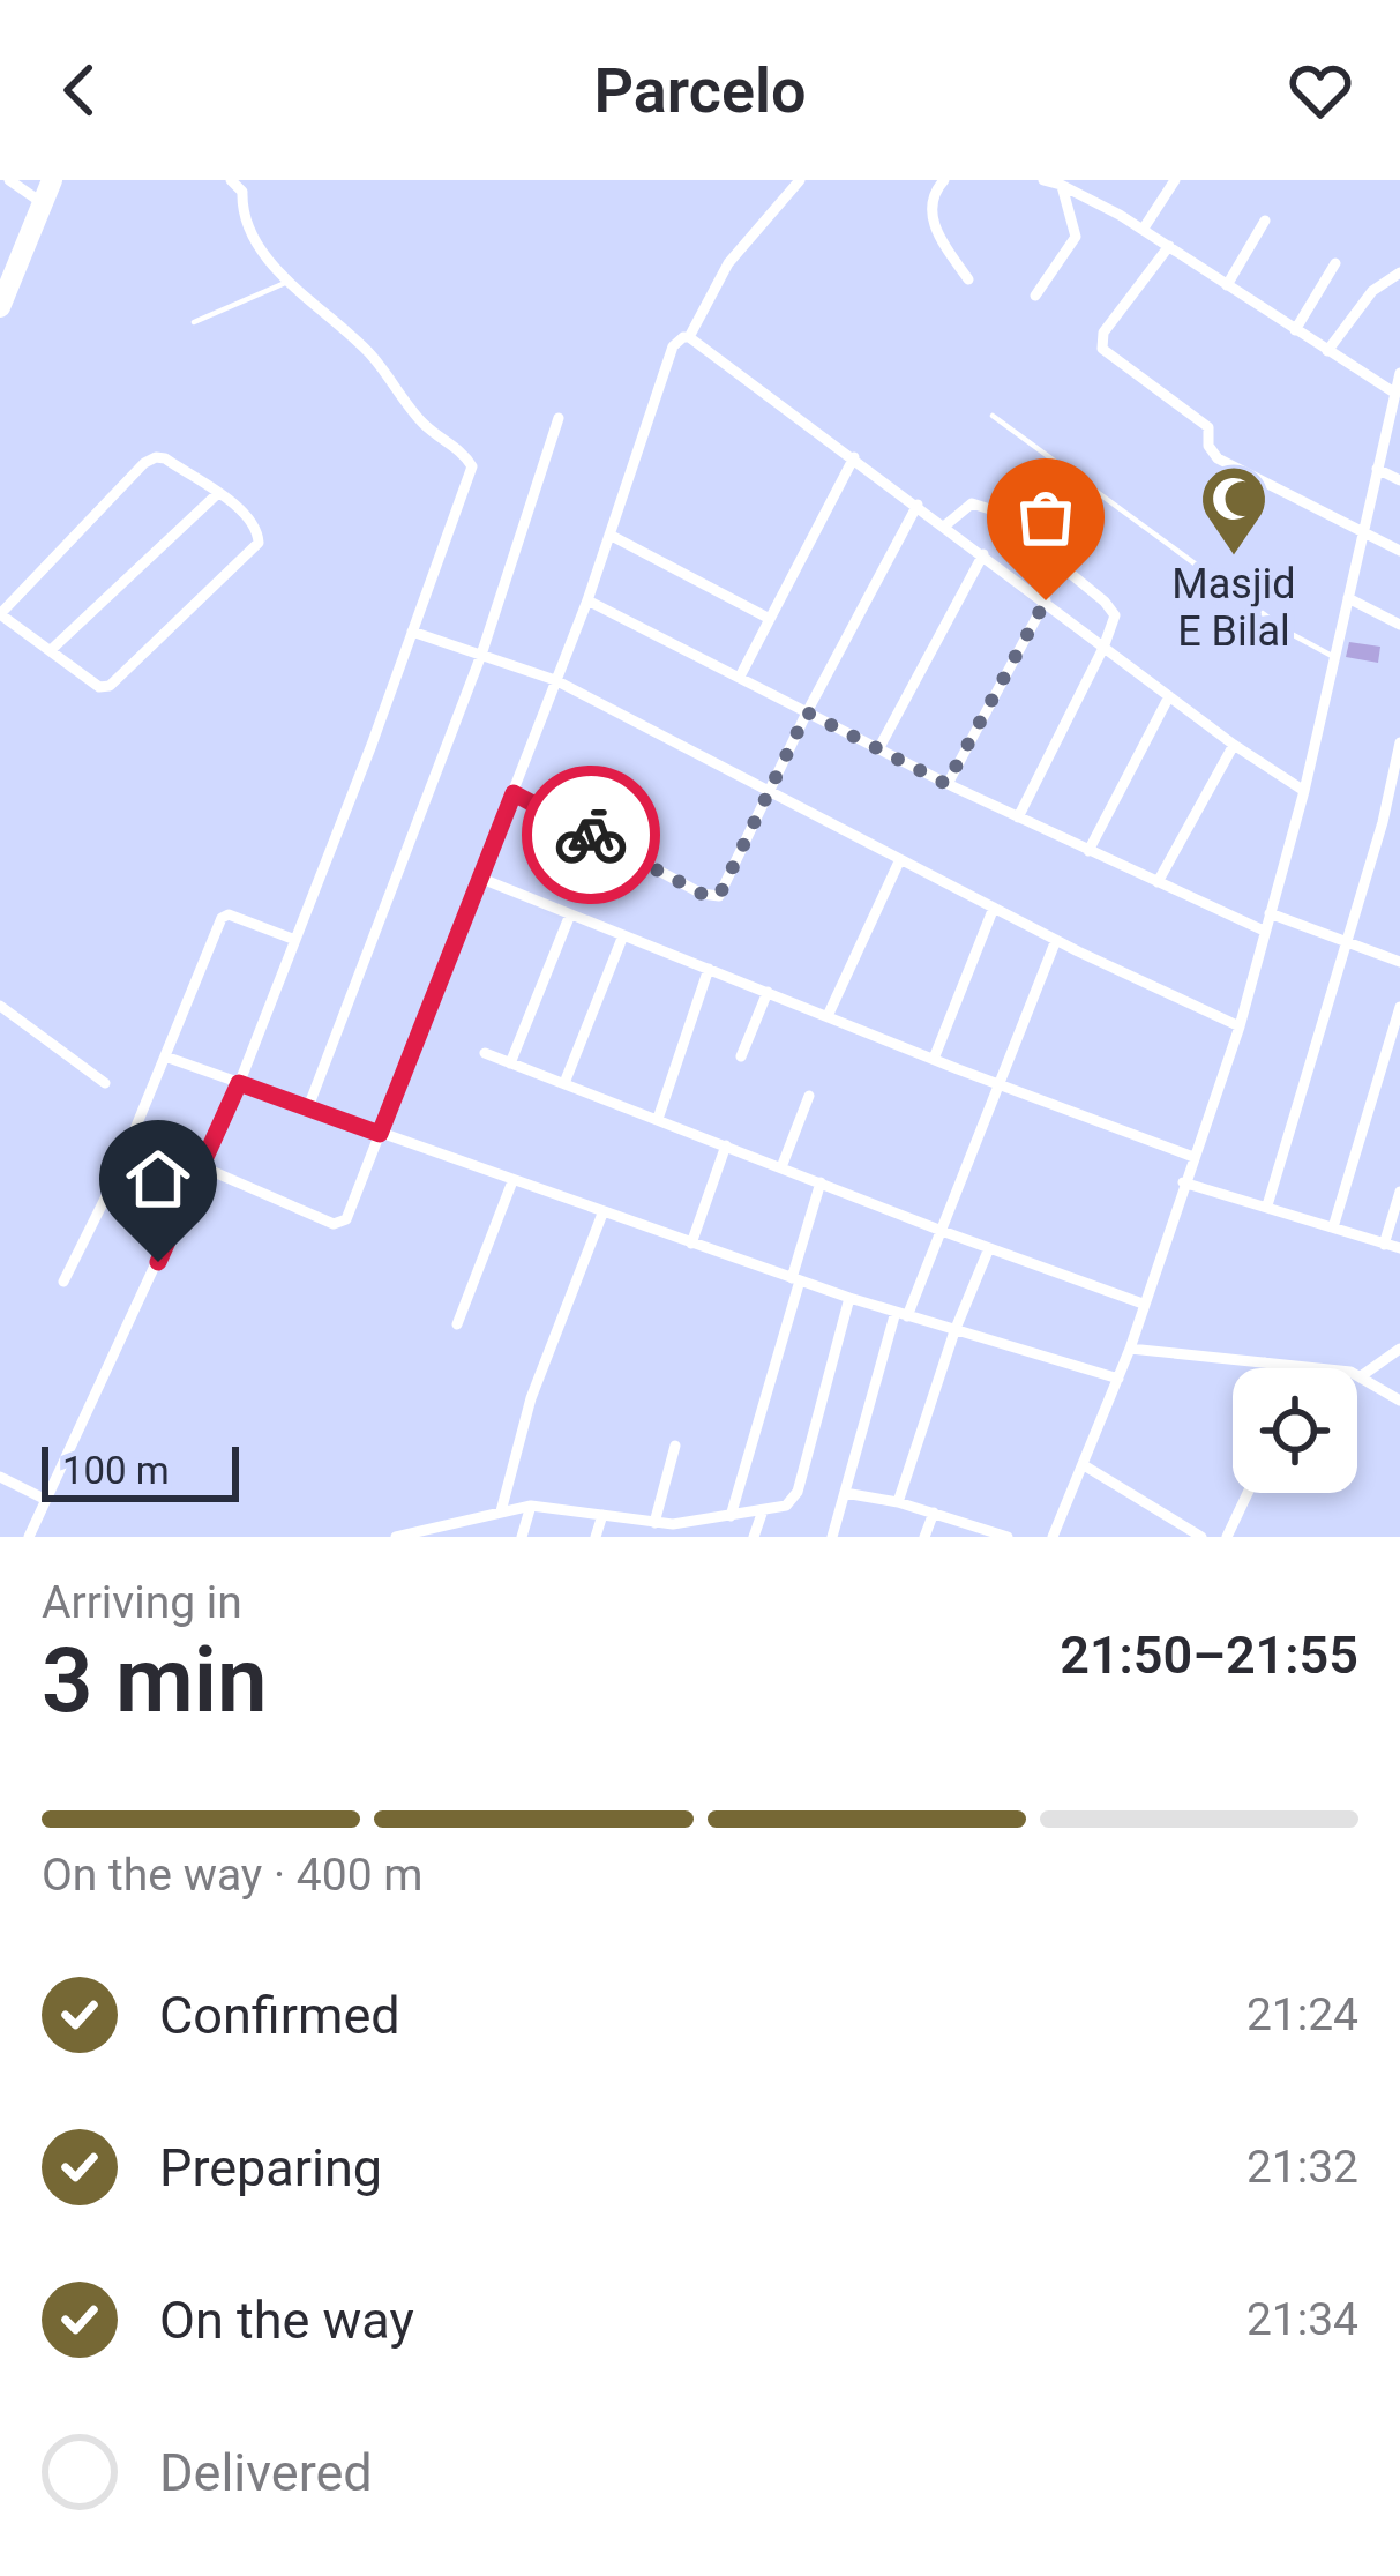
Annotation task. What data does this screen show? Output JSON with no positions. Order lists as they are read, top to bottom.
{
  "places": {
    "mosque": ["Masjid E Bilal"]
  },
  "scale_bar": "100 m",
  "page": {
    "header": "Parcelo",
    "scale": "100 m",
    "heading": ["3 min", "Arriving in", "21:50–21:55"],
    "bar": "On the way · 400 m",
    "list": [
      ["Confirmed", "21:24"],
      ["Preparing", "21:32"],
      ["On the way", "21:34"],
      "Delivered"
    ]
  }
}
